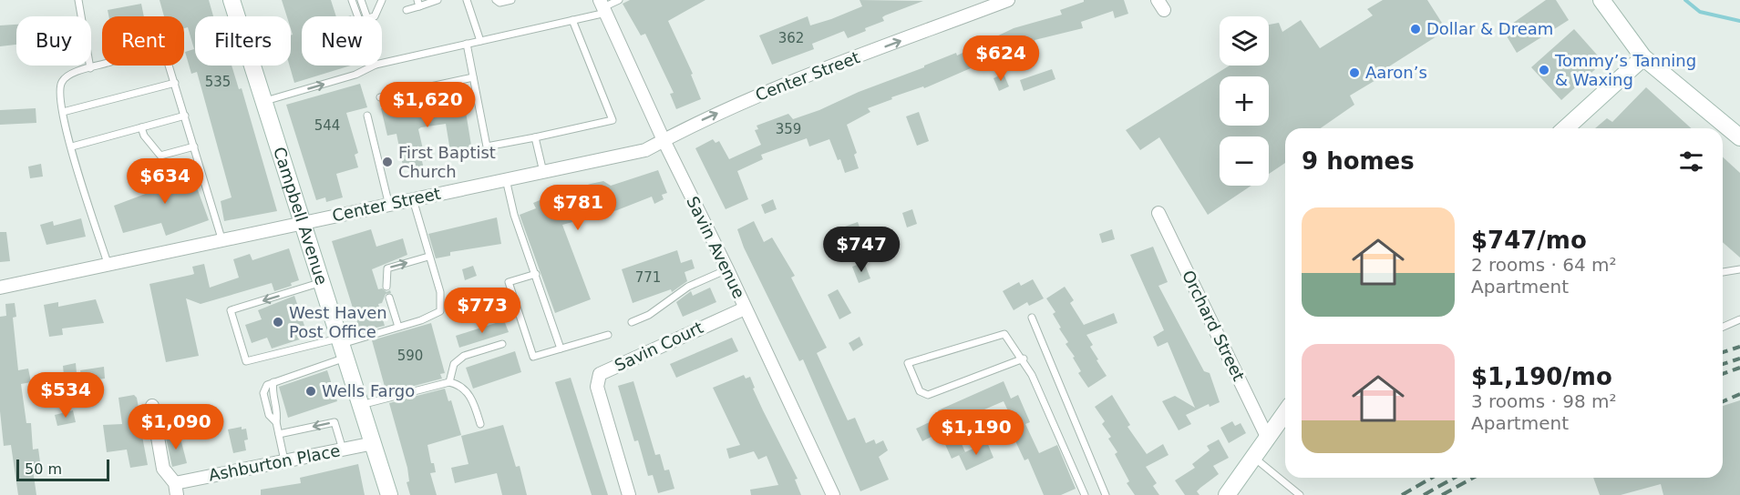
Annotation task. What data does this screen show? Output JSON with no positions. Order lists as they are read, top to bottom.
{
  "streets": {
    "main road": ["Campbell Avenue"],
    "street": [
      "Center Street",
      "Savin Avenue",
      "Orchard Street",
      "Savin Court",
      "Ashburton Place"
    ]
  },
  "crossings": [
    ["Center Street", "Campbell Avenue"],
    ["Center Street", "Savin Avenue"],
    ["Campbell Avenue", "Ashburton Place"],
    ["Savin Avenue", "Savin Court"]
  ],
  "one_way": ["Center Street"],
  "places": [
    "Dollar & Dream",
    "Tommy’s Tanning & Waxing",
    "Aaron’s",
    "First Baptist Church",
    "West Haven Post Office",
    "Wells Fargo"
  ],
  "house_numbers": [
    "362",
    "535",
    "544",
    "359",
    "771",
    "590"
  ],
  "scale_bar": "50 m",
  "page": {
    "map_buttons": ["+", "−"],
    "chip": [
      "Buy",
      "Rent",
      "Filters",
      "New"
    ],
    "price": [
      "$624",
      "$1,620",
      "$634",
      "$781",
      "$747",
      "$773",
      "$534",
      "$1,090",
      "$1,190"
    ],
    "heading": "9 homes",
    "list": [
      {
        "name": "$747/mo",
        "note": "2 rooms · 64 m² · Apartment"
      },
      {
        "name": "$1,190/mo",
        "note": "3 rooms · 98 m² · Apartment"
      }
    ],
    "scale": "50 m"
  }
}
